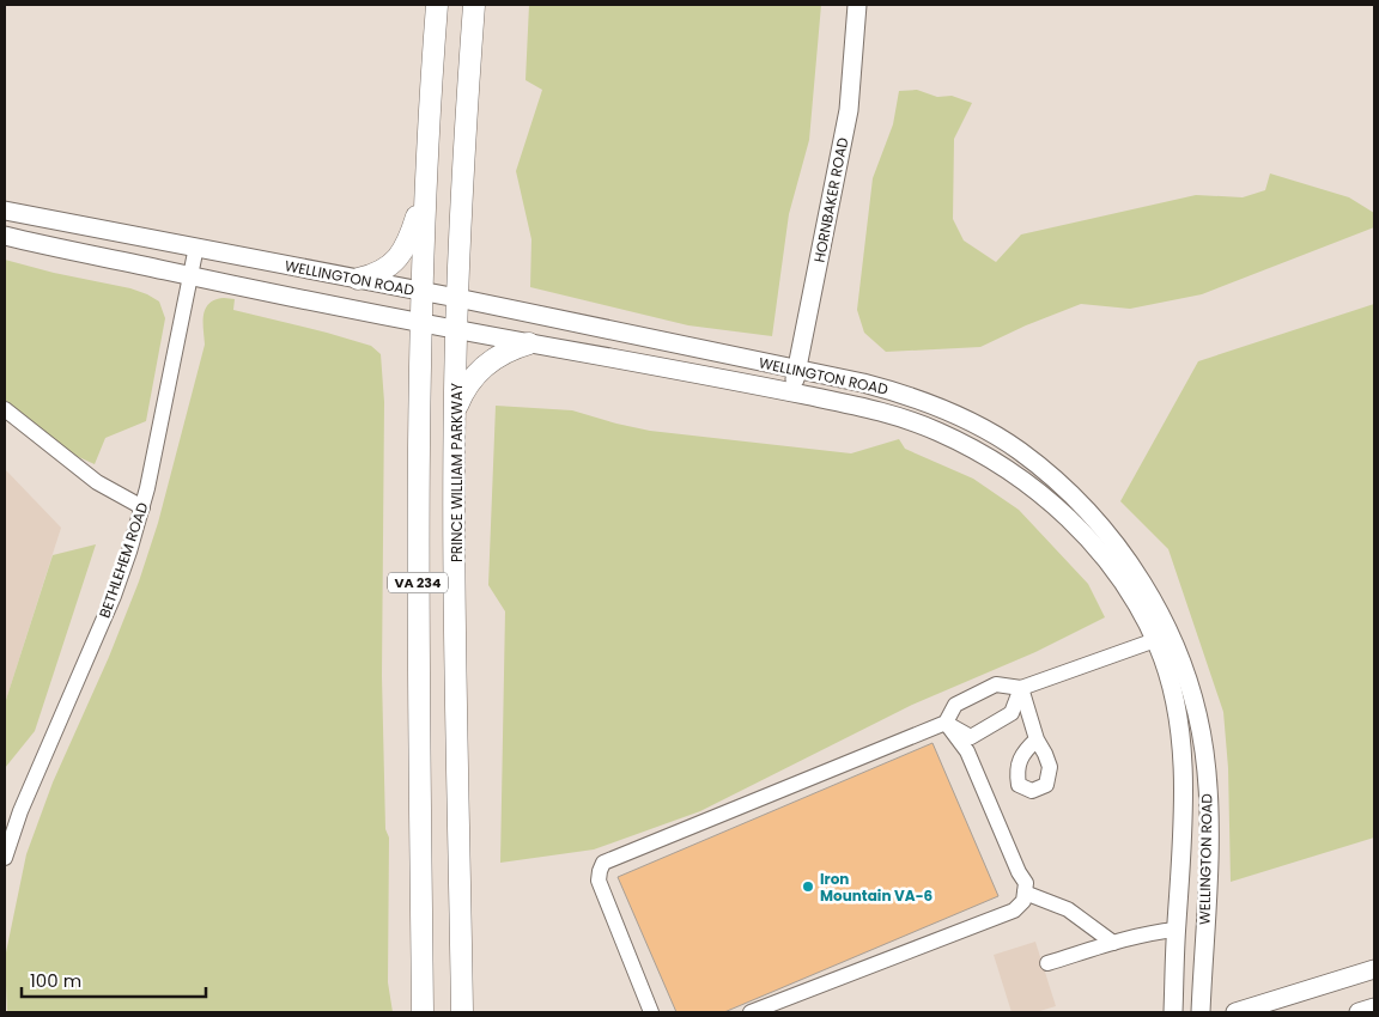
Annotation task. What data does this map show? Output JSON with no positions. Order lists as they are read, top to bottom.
{
  "streets": {
    "highway": ["PRINCE WILLIAM PARKWAY", "VA 234"],
    "main road": ["HORNBAKER ROAD", "WELLINGTON ROAD"],
    "street": ["BETHLEHEM ROAD"]
  },
  "crossings": [
    ["HORNBAKER ROAD", "WELLINGTON ROAD"],
    ["WELLINGTON ROAD", "PRINCE WILLIAM PARKWAY"],
    ["WELLINGTON ROAD", "BETHLEHEM ROAD"],
    ["WELLINGTON ROAD", "VA 234"]
  ],
  "places": ["Iron Mountain VA-6"],
  "scale_bar": "100 m"
}
